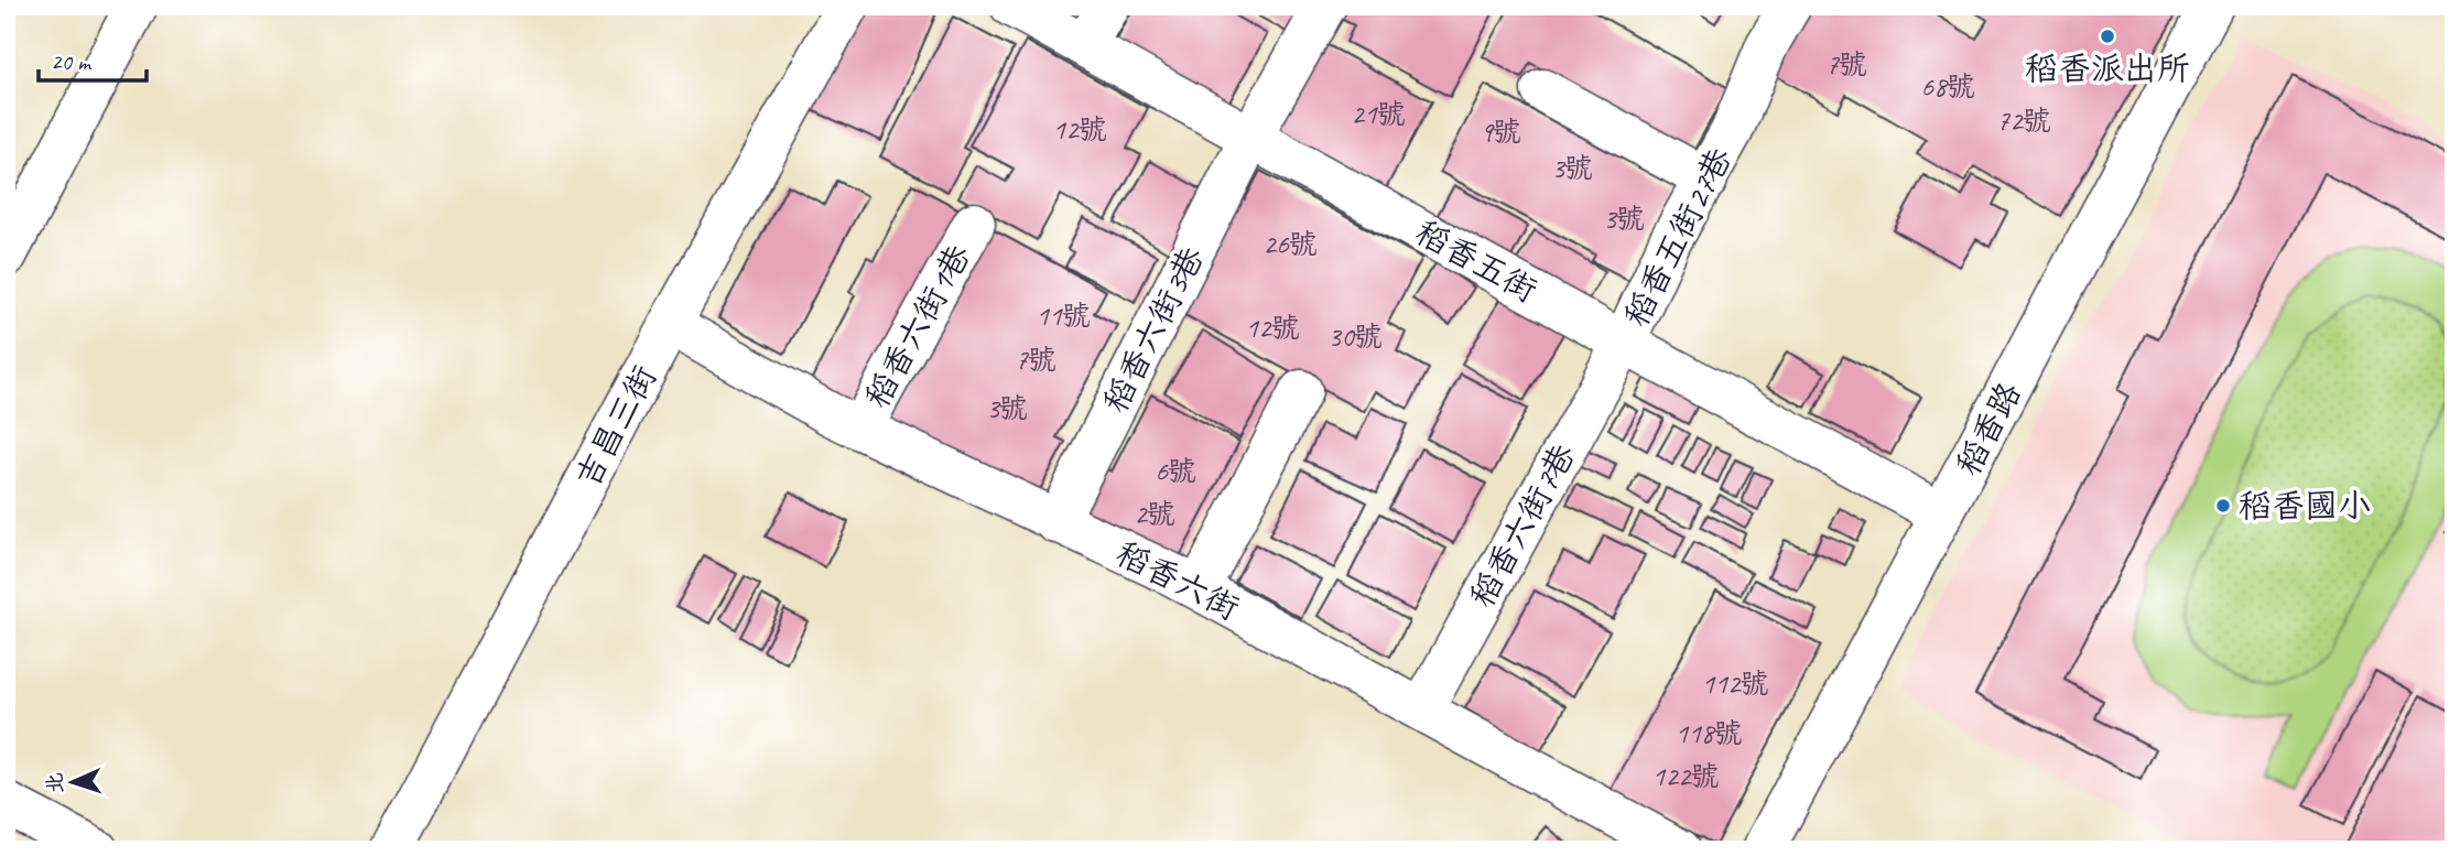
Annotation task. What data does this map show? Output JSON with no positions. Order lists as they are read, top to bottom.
{
  "streets": {
    "street": [
      "稻香五街27巷",
      "稻香五街",
      "稻香六街1巷",
      "稻香六街3巷",
      "吉昌三街",
      "稻香路",
      "稻香六街7巷",
      "稻香六街"
    ]
  },
  "crossings": [
    ["稻香五街27巷", "稻香五街"],
    ["稻香五街27巷", "稻香六街7巷"],
    ["稻香五街", "稻香六街3巷"],
    ["稻香五街", "稻香路"],
    ["稻香五街", "稻香六街7巷"],
    ["稻香六街1巷", "稻香六街"],
    ["稻香六街3巷", "稻香六街"],
    ["吉昌三街", "稻香六街"],
    ["稻香六街7巷", "稻香六街"]
  ],
  "places": ["稻香派出所", "稻香國小"],
  "house_numbers": [
    "7號",
    "68號",
    "21號",
    "72號",
    "12號",
    "9號",
    "3號",
    "3號",
    "26號",
    "11號",
    "12號",
    "30號",
    "7號",
    "3號",
    "6號",
    "2號",
    "112號",
    "118號",
    "122號"
  ],
  "scale_bar": "20 m",
  "north": "left"
}
